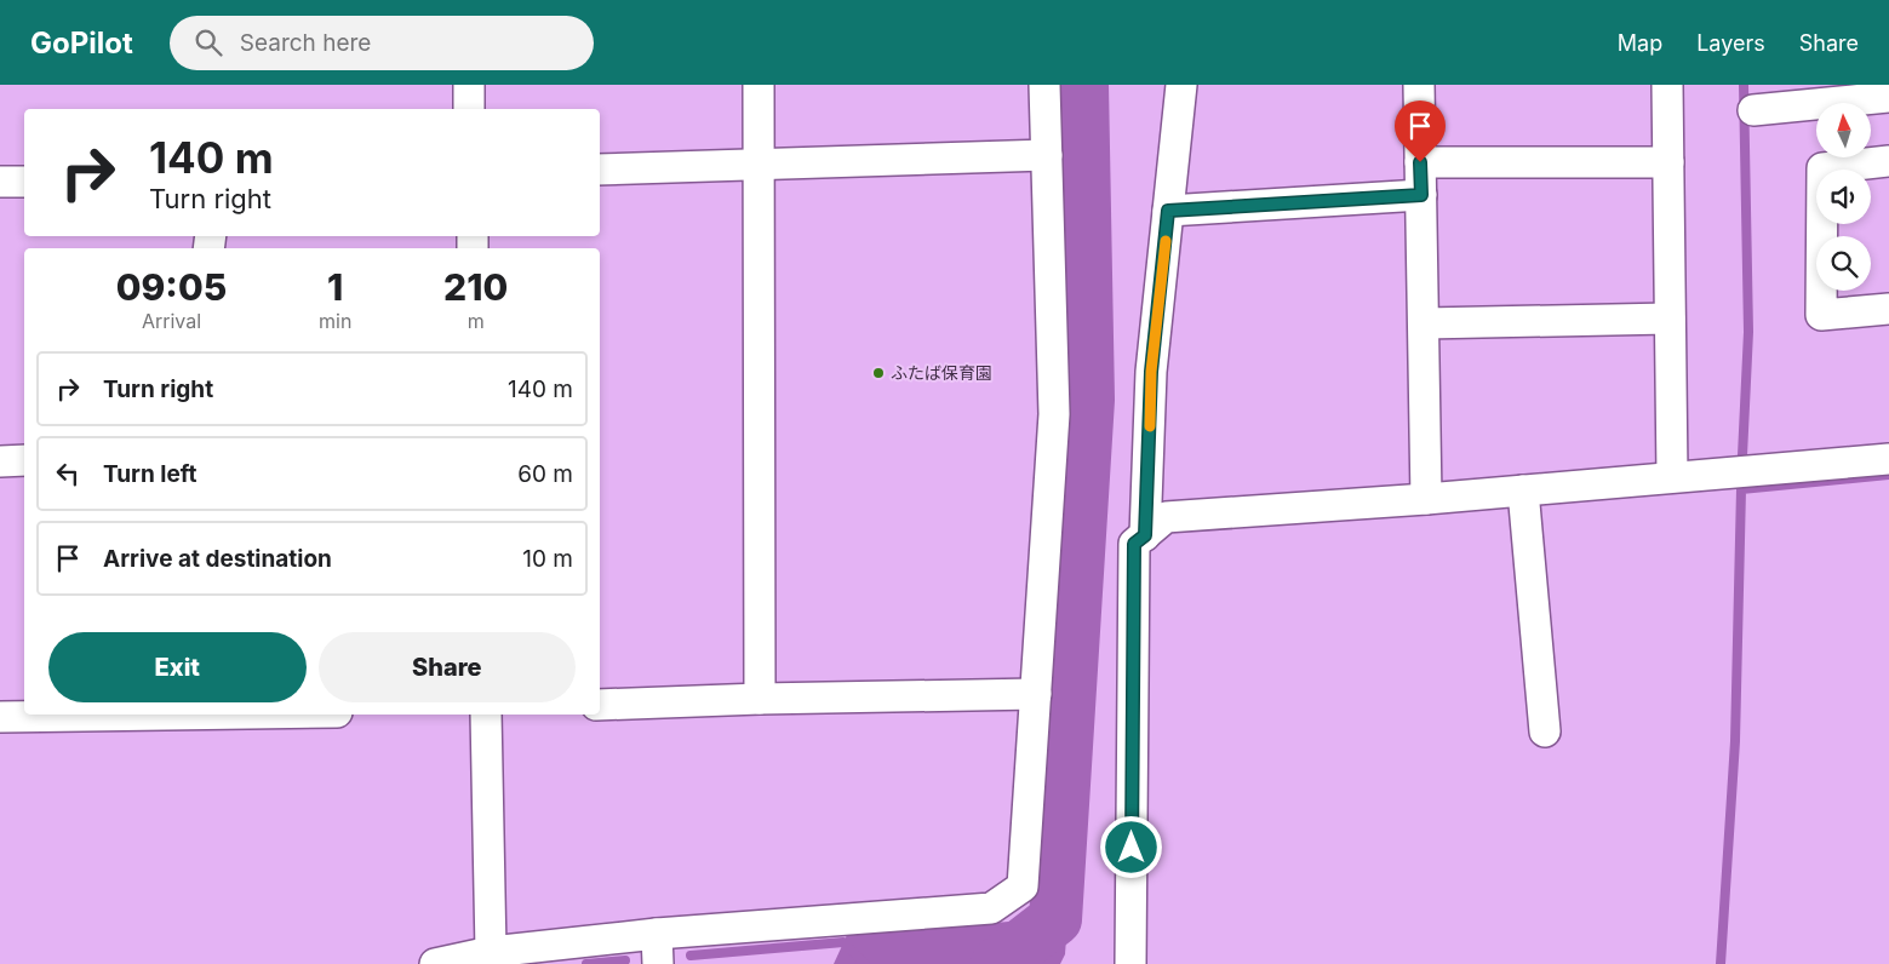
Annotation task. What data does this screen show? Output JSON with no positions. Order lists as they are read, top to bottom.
{
  "places": ["ふたば保育園"],
  "north": "top",
  "page": {
    "header": "GoPilot",
    "search": "Search here",
    "nav": ["Map", "Layers", "Share"],
    "turn": ["140 m", "Turn right"],
    "eta": [
      "09:05",
      "Arrival",
      "1",
      "min",
      "210",
      "m"
    ],
    "list": [
      {
        "name": "Turn right",
        "value": "140 m"
      },
      {
        "name": "Turn left",
        "value": "60 m"
      },
      {
        "name": "Arrive at destination",
        "value": "10 m"
      }
    ],
    "buttons": ["Exit", "Share"]
  }
}
